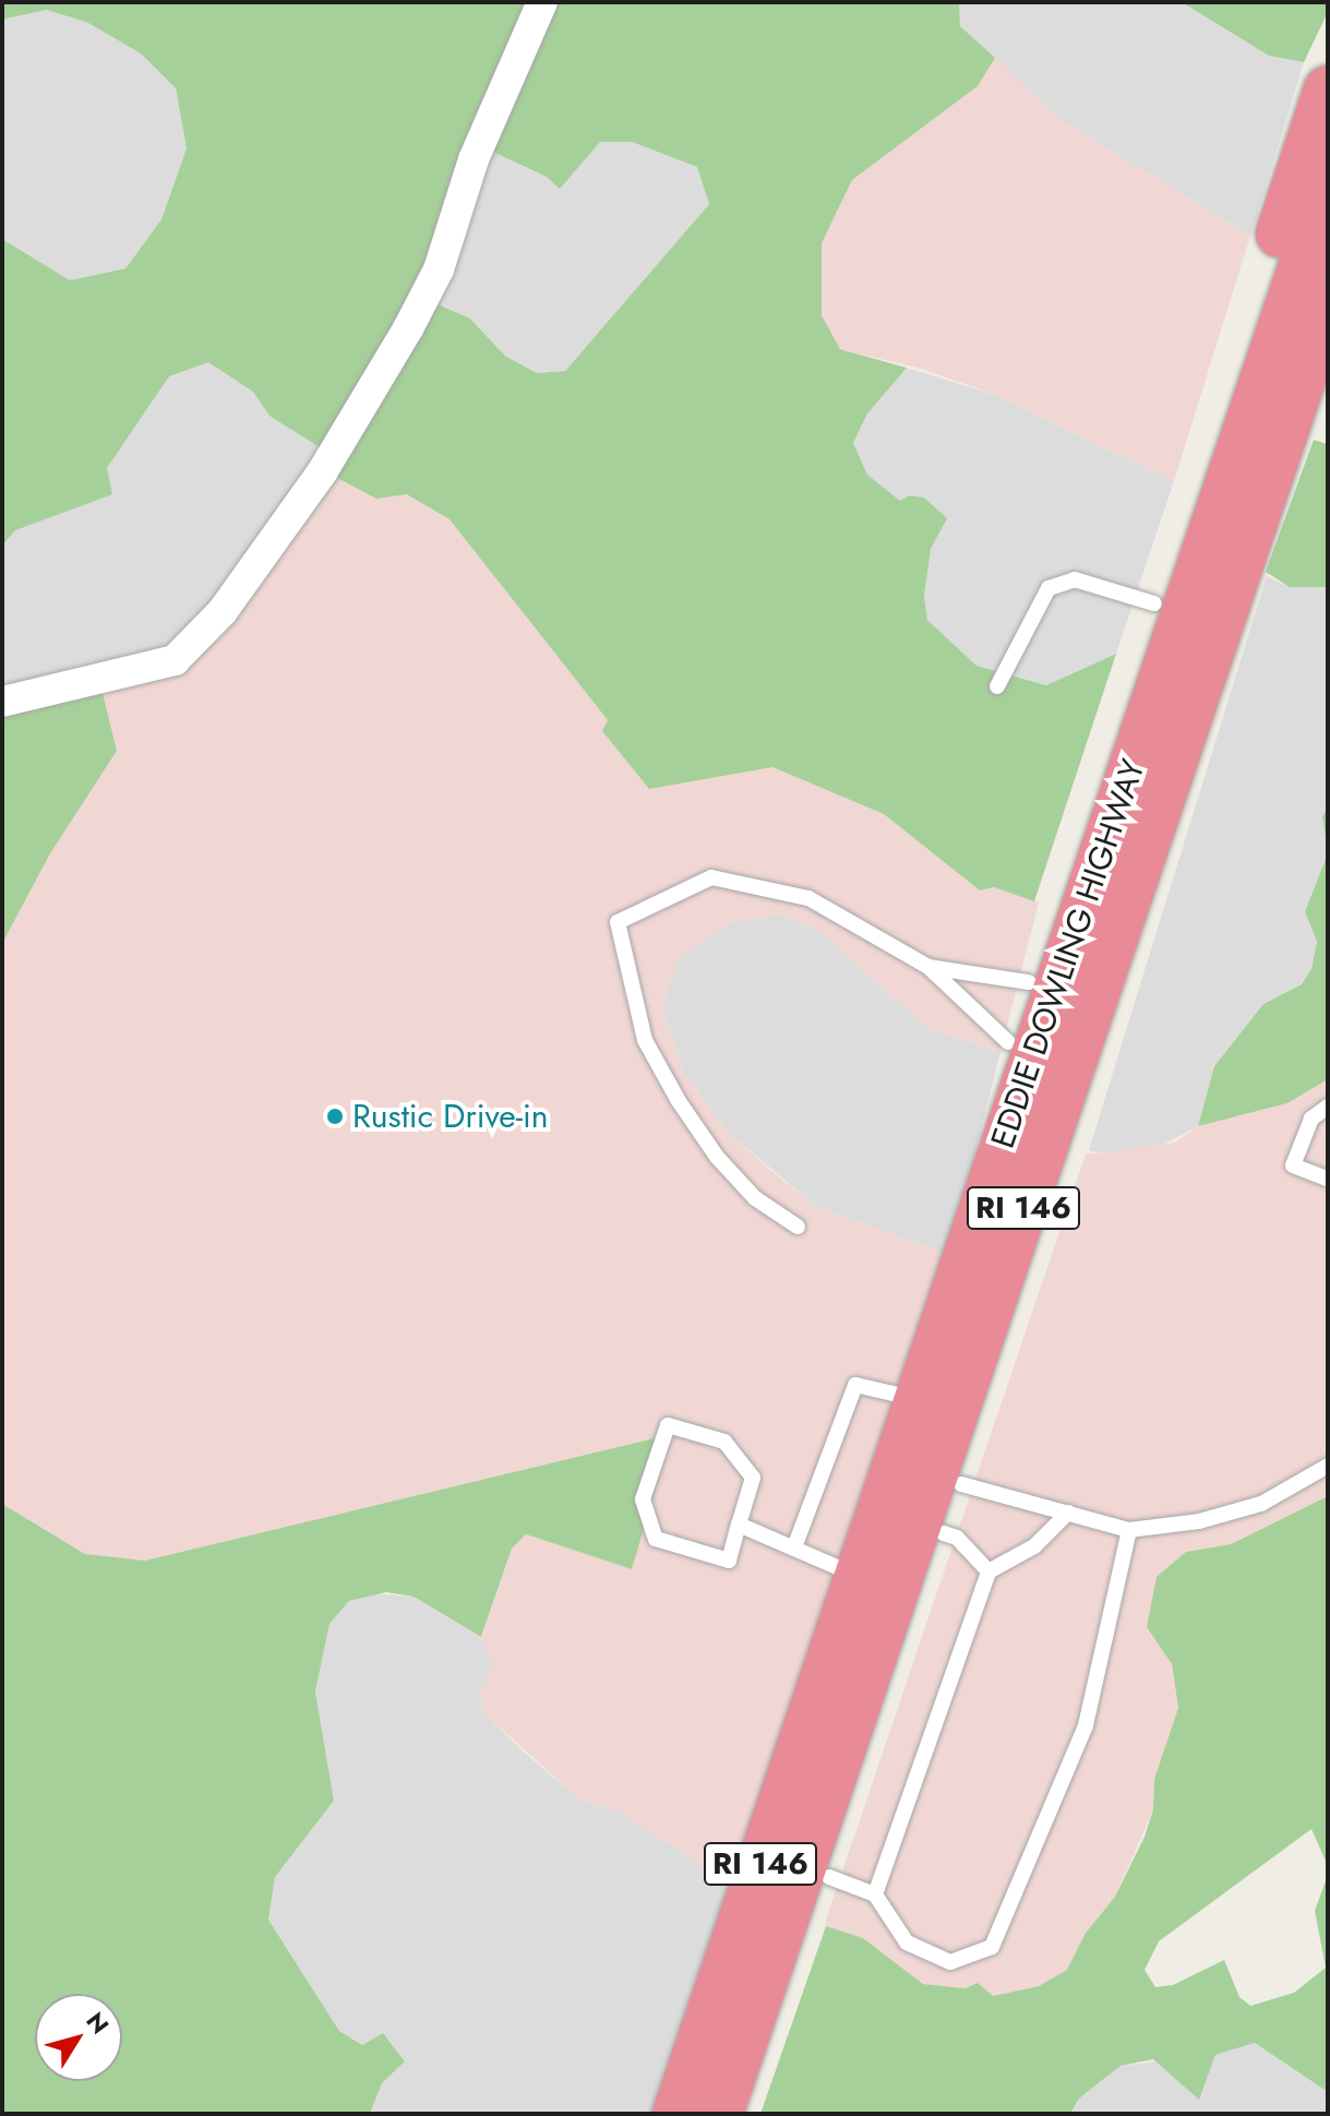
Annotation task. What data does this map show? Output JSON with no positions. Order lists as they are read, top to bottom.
{
  "streets": {
    "highway": ["EDDIE DOWLING HIGHWAY", "RI 146"]
  },
  "places": ["Rustic Drive-in"],
  "north": "top right"
}
